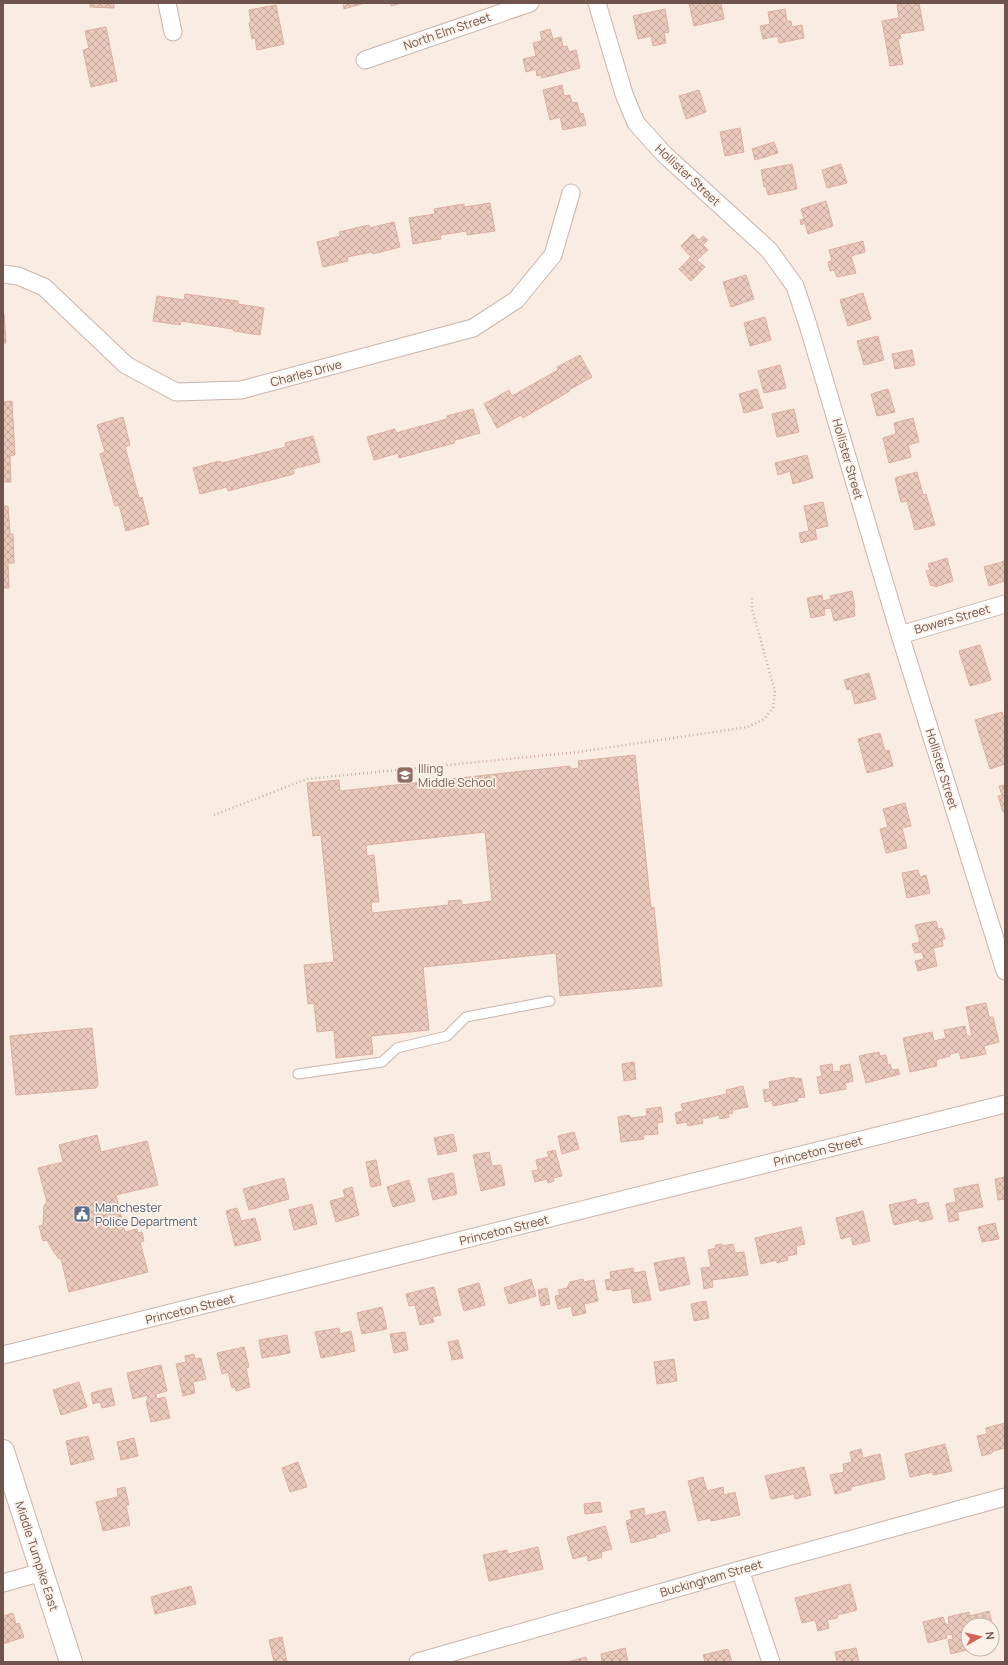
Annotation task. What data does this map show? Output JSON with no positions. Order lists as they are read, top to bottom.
{
  "streets": {
    "main road": ["Middle Turnpike East"],
    "street": [
      "North Elm Street",
      "Hollister Street",
      "Charles Drive",
      "Bowers Street",
      "Princeton Street",
      "Buckingham Street"
    ]
  },
  "crossings": [
    ["Hollister Street", "Bowers Street"]
  ],
  "places": {
    "school or university": ["Illing Middle School"],
    "public building": ["Manchester Police Department"]
  },
  "north": "right"
}
